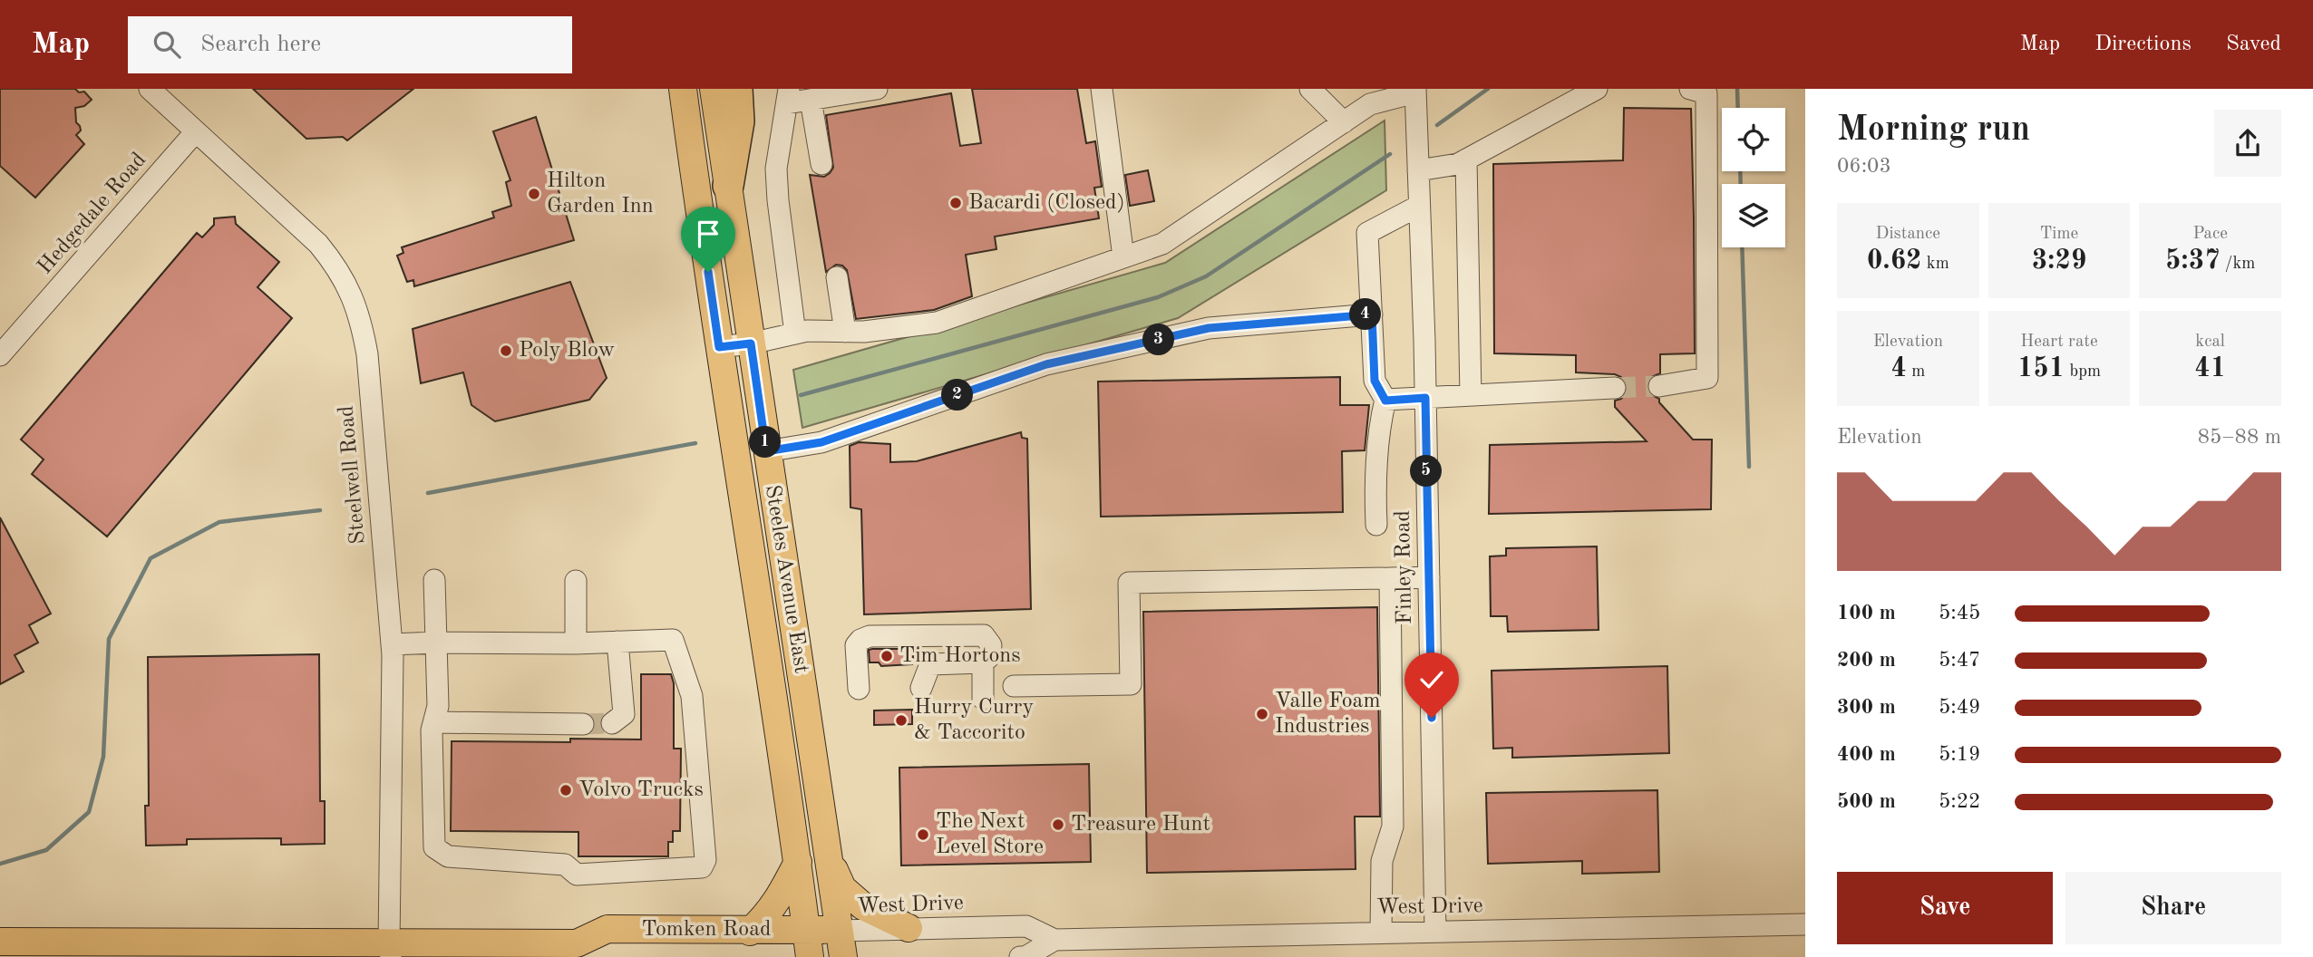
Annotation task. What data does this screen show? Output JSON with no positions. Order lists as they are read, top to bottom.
{
  "streets": {
    "main road": ["Steeles Avenue East", "Tomken Road"],
    "street": [
      "Hedgedale Road",
      "Steelwell Road",
      "Finley Road",
      "West Drive"
    ]
  },
  "crossings": [
    ["Hedgedale Road", "Steelwell Road"],
    ["Steelwell Road", "Tomken Road"],
    ["Finley Road", "West Drive"],
    ["Steeles Avenue East", "West Drive"],
    ["Steeles Avenue East", "Tomken Road"],
    ["West Drive", "Tomken Road"]
  ],
  "places": [
    "Hilton Garden Inn",
    "Bacardi (Closed)",
    "Poly Blow",
    "Tim Hortons",
    "Valle Foam Industries",
    "Hurry Curry & Taccorito",
    "Volvo Trucks",
    "Treasure Hunt",
    "The Next Level Store"
  ],
  "page": {
    "header": "Map",
    "search": "Search here",
    "nav": ["Map", "Directions", "Saved"],
    "heading": ["Morning run", "06:03"],
    "stats": [
      ["Distance", "0.62 km"],
      ["Time", "3:29"],
      ["Pace", "5:37 /km"],
      ["Elevation", "4 m"],
      ["Heart rate", "151 bpm"],
      ["kcal", "41"]
    ],
    "pins": [
      "4",
      "3",
      "2",
      "1",
      "5"
    ],
    "chart": ["Elevation", "85–88 m"],
    "list": [
      {
        "name": "100 m",
        "note": "5:45"
      },
      {
        "name": "200 m",
        "note": "5:47"
      },
      {
        "name": "300 m",
        "note": "5:49"
      },
      {
        "name": "400 m",
        "note": "5:19"
      },
      {
        "name": "500 m",
        "note": "5:22"
      }
    ],
    "buttons": ["Save", "Share"]
  }
}
